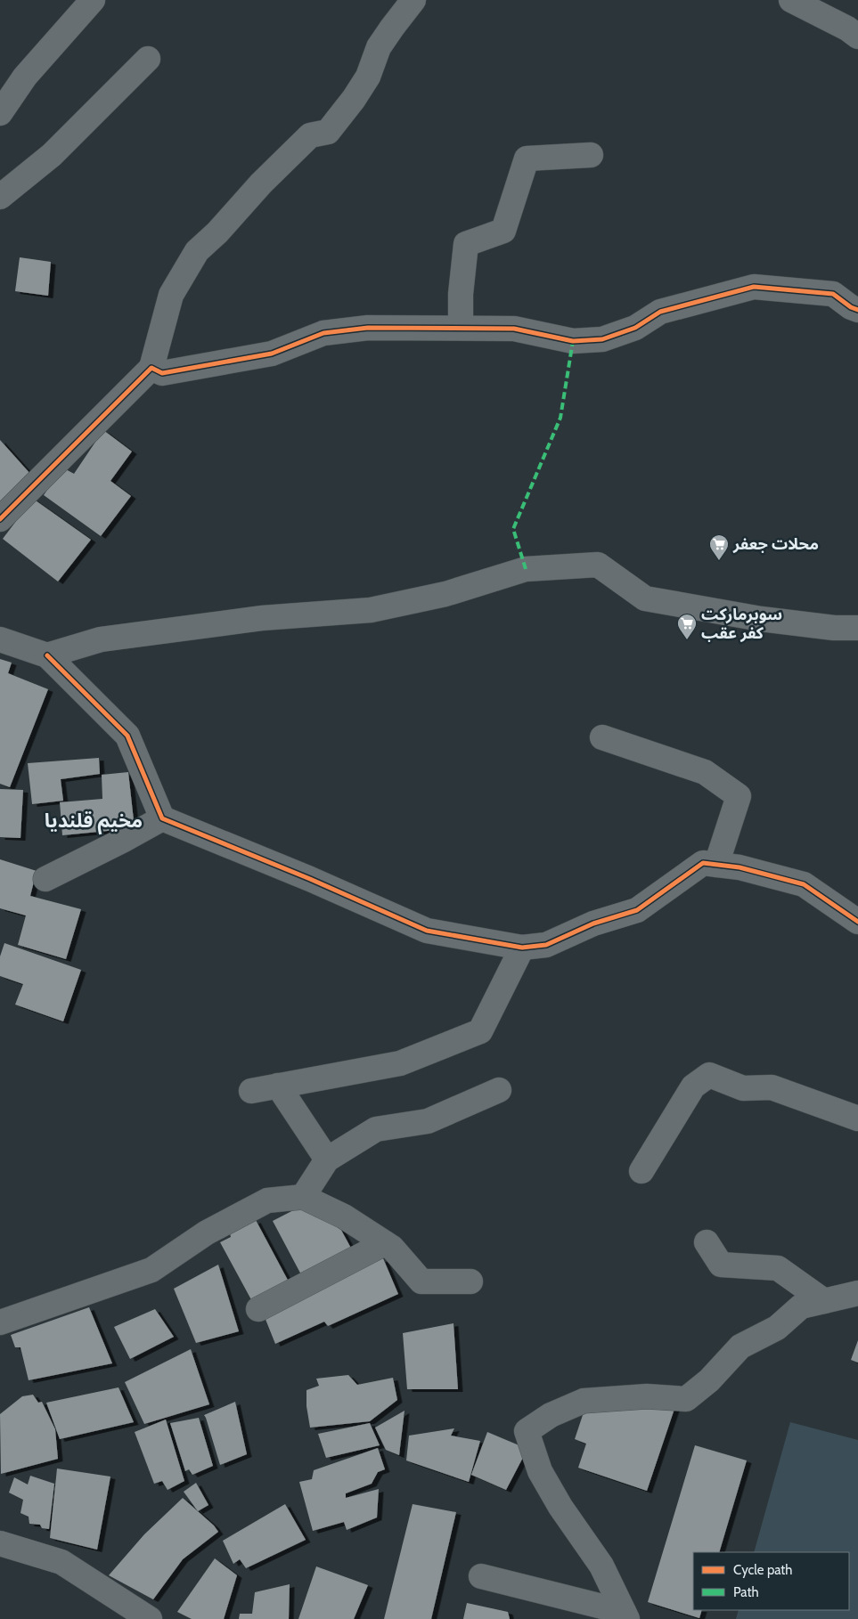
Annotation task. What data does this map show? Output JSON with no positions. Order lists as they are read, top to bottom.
{
  "districts": ["مخيم قلنديا"],
  "places": {
    "supermarket": ["محلات جعفر", "سوبرماركت كفر عقب"]
  },
  "legend": ["Cycle path", "Path"]
}
